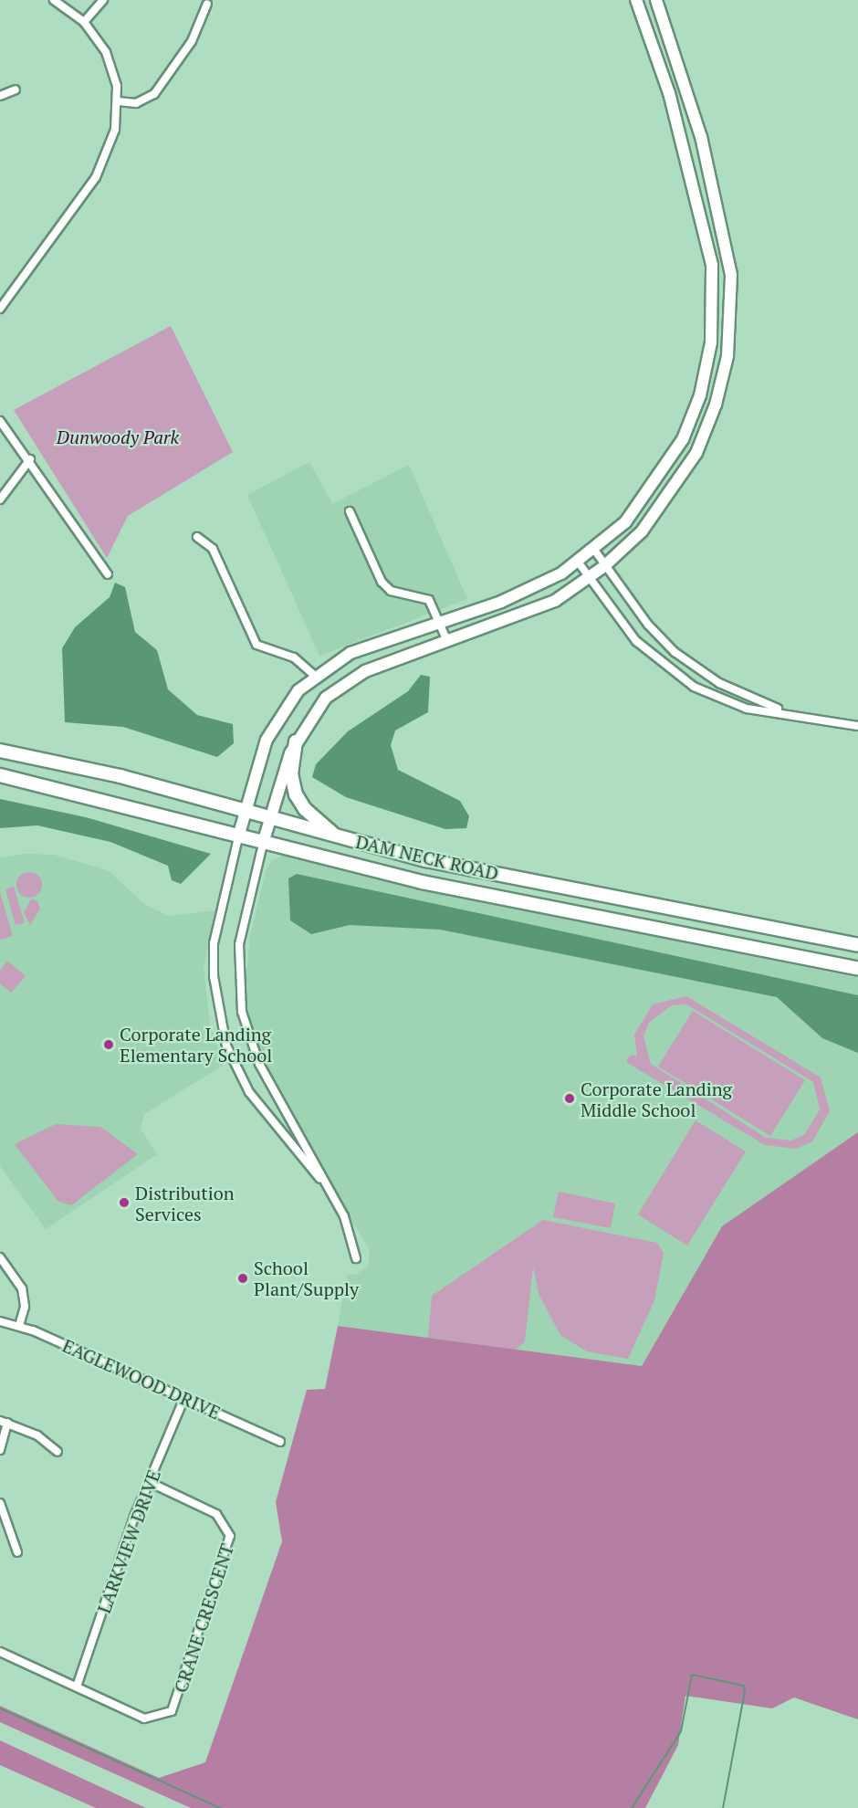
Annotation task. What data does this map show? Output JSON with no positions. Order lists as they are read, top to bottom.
{
  "streets": {
    "main road": ["DAM NECK ROAD"],
    "street": ["EAGLEWOOD DRIVE", "LARKVIEW DRIVE", "CRANE CRESCENT"]
  },
  "crossings": [
    ["EAGLEWOOD DRIVE", "LARKVIEW DRIVE"],
    ["LARKVIEW DRIVE", "CRANE CRESCENT"]
  ],
  "parks": ["Dunwoody Park"],
  "places": [
    "Corporate Landing Elementary School",
    "Corporate Landing Middle School",
    "Distribution Services",
    "School Plant/Supply"
  ]
}
